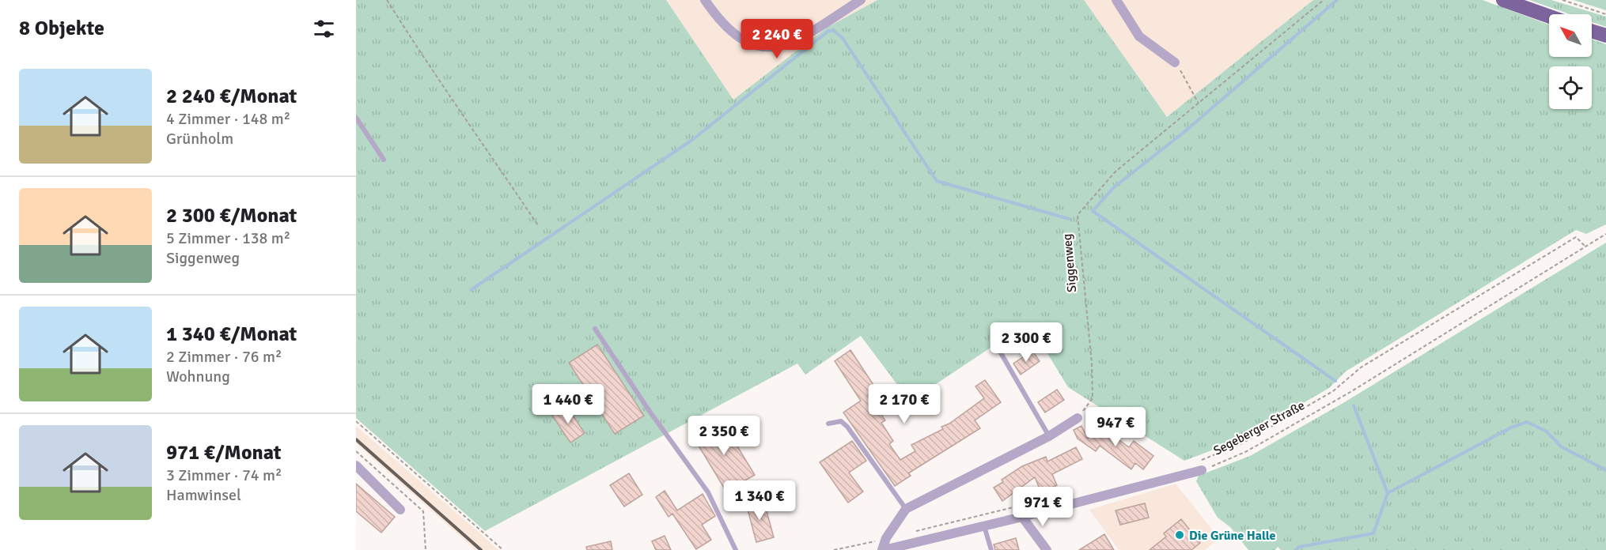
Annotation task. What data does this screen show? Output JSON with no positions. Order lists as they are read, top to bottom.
{
  "streets": {
    "path": ["Siggenweg", "Segeberger Straße"]
  },
  "places": ["Die Grüne Halle"],
  "north": "top left",
  "page": {
    "heading": "8 Objekte",
    "price": [
      "2 240 €",
      "2 300 €",
      "1 440 €",
      "2 170 €",
      "947 €",
      "2 350 €",
      "1 340 €",
      "971 €"
    ],
    "list": [
      {
        "name": "2 240 €/Monat",
        "note": "4 Zimmer · 148 m² · Grünholm"
      },
      {
        "name": "2 300 €/Monat",
        "note": "5 Zimmer · 138 m² · Siggenweg"
      },
      {
        "name": "1 340 €/Monat",
        "note": "2 Zimmer · 76 m² · Wohnung"
      },
      {
        "name": "971 €/Monat",
        "note": "3 Zimmer · 74 m² · Hamwinsel"
      }
    ]
  }
}
